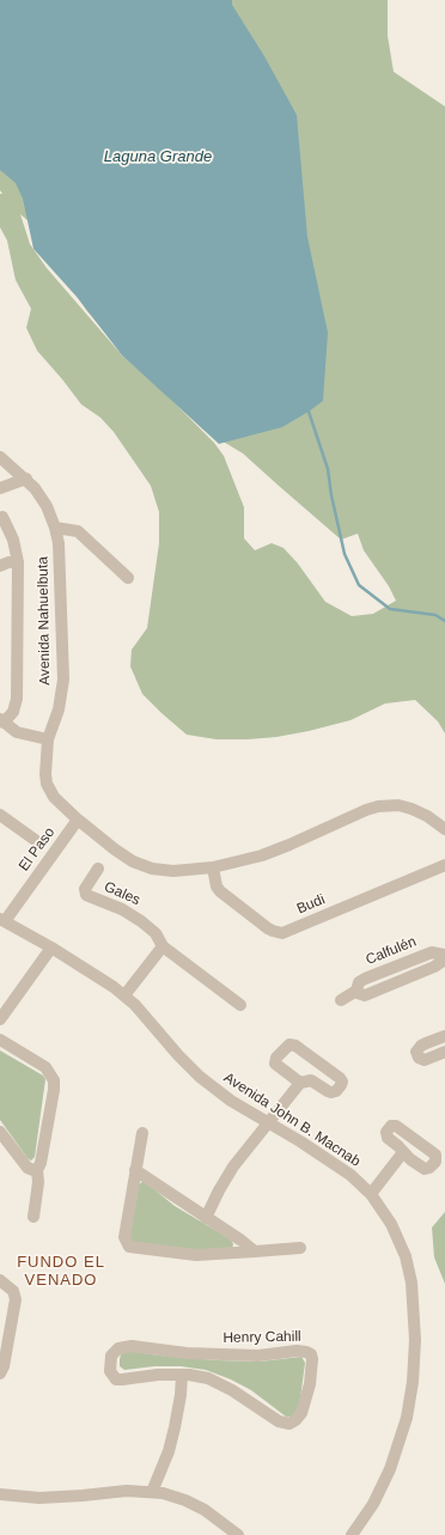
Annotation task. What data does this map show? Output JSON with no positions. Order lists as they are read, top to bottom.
{
  "streets": {
    "street": [
      "Avenida Nahuelbuta",
      "El Paso",
      "Gales",
      "Budi",
      "Calfulén",
      "Avenida John B. Macnab",
      "Henry Cahill"
    ]
  },
  "crossings": [
    ["Avenida Nahuelbuta", "El Paso"],
    ["Avenida Nahuelbuta", "Budi"],
    ["El Paso", "Avenida John B. Macnab"]
  ],
  "districts": ["FUNDO EL VENADO"],
  "water": ["Laguna Grande"]
}
